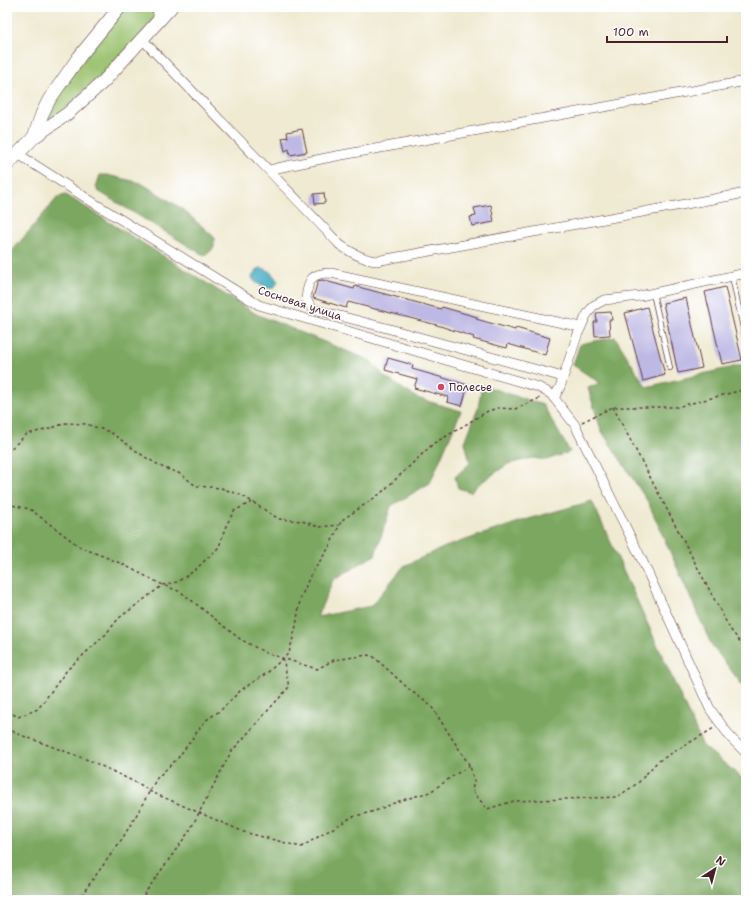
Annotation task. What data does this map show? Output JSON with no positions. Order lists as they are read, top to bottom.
{
  "streets": {
    "street": ["Сосновая улица"]
  },
  "places": ["Полесье"],
  "scale_bar": "100 m",
  "north": "top right"
}
